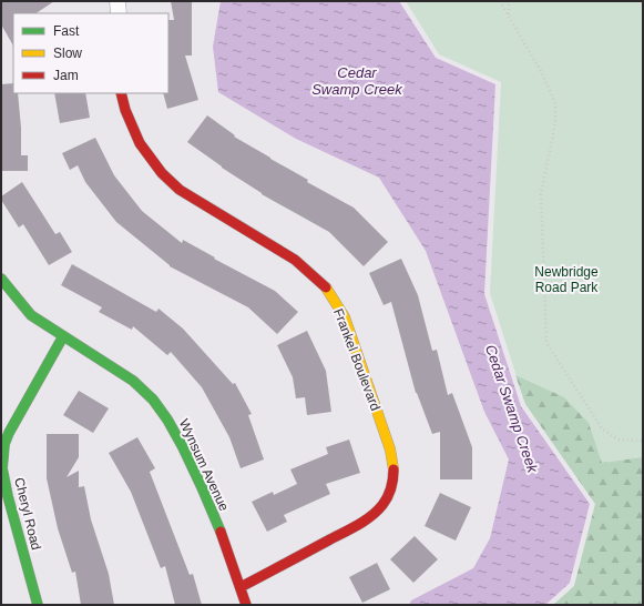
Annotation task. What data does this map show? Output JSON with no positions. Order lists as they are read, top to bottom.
{
  "streets": {
    "street": ["Frankel Boulevard", "Wynsum Avenue", "Cheryl Road"]
  },
  "crossings": [
    ["Frankel Boulevard", "Wynsum Avenue"],
    ["Wynsum Avenue", "Cheryl Road"]
  ],
  "water": ["Cedar Swamp Creek"],
  "parks": ["Newbridge Road Park"],
  "legend": ["Fast", "Slow", "Jam"]
}
